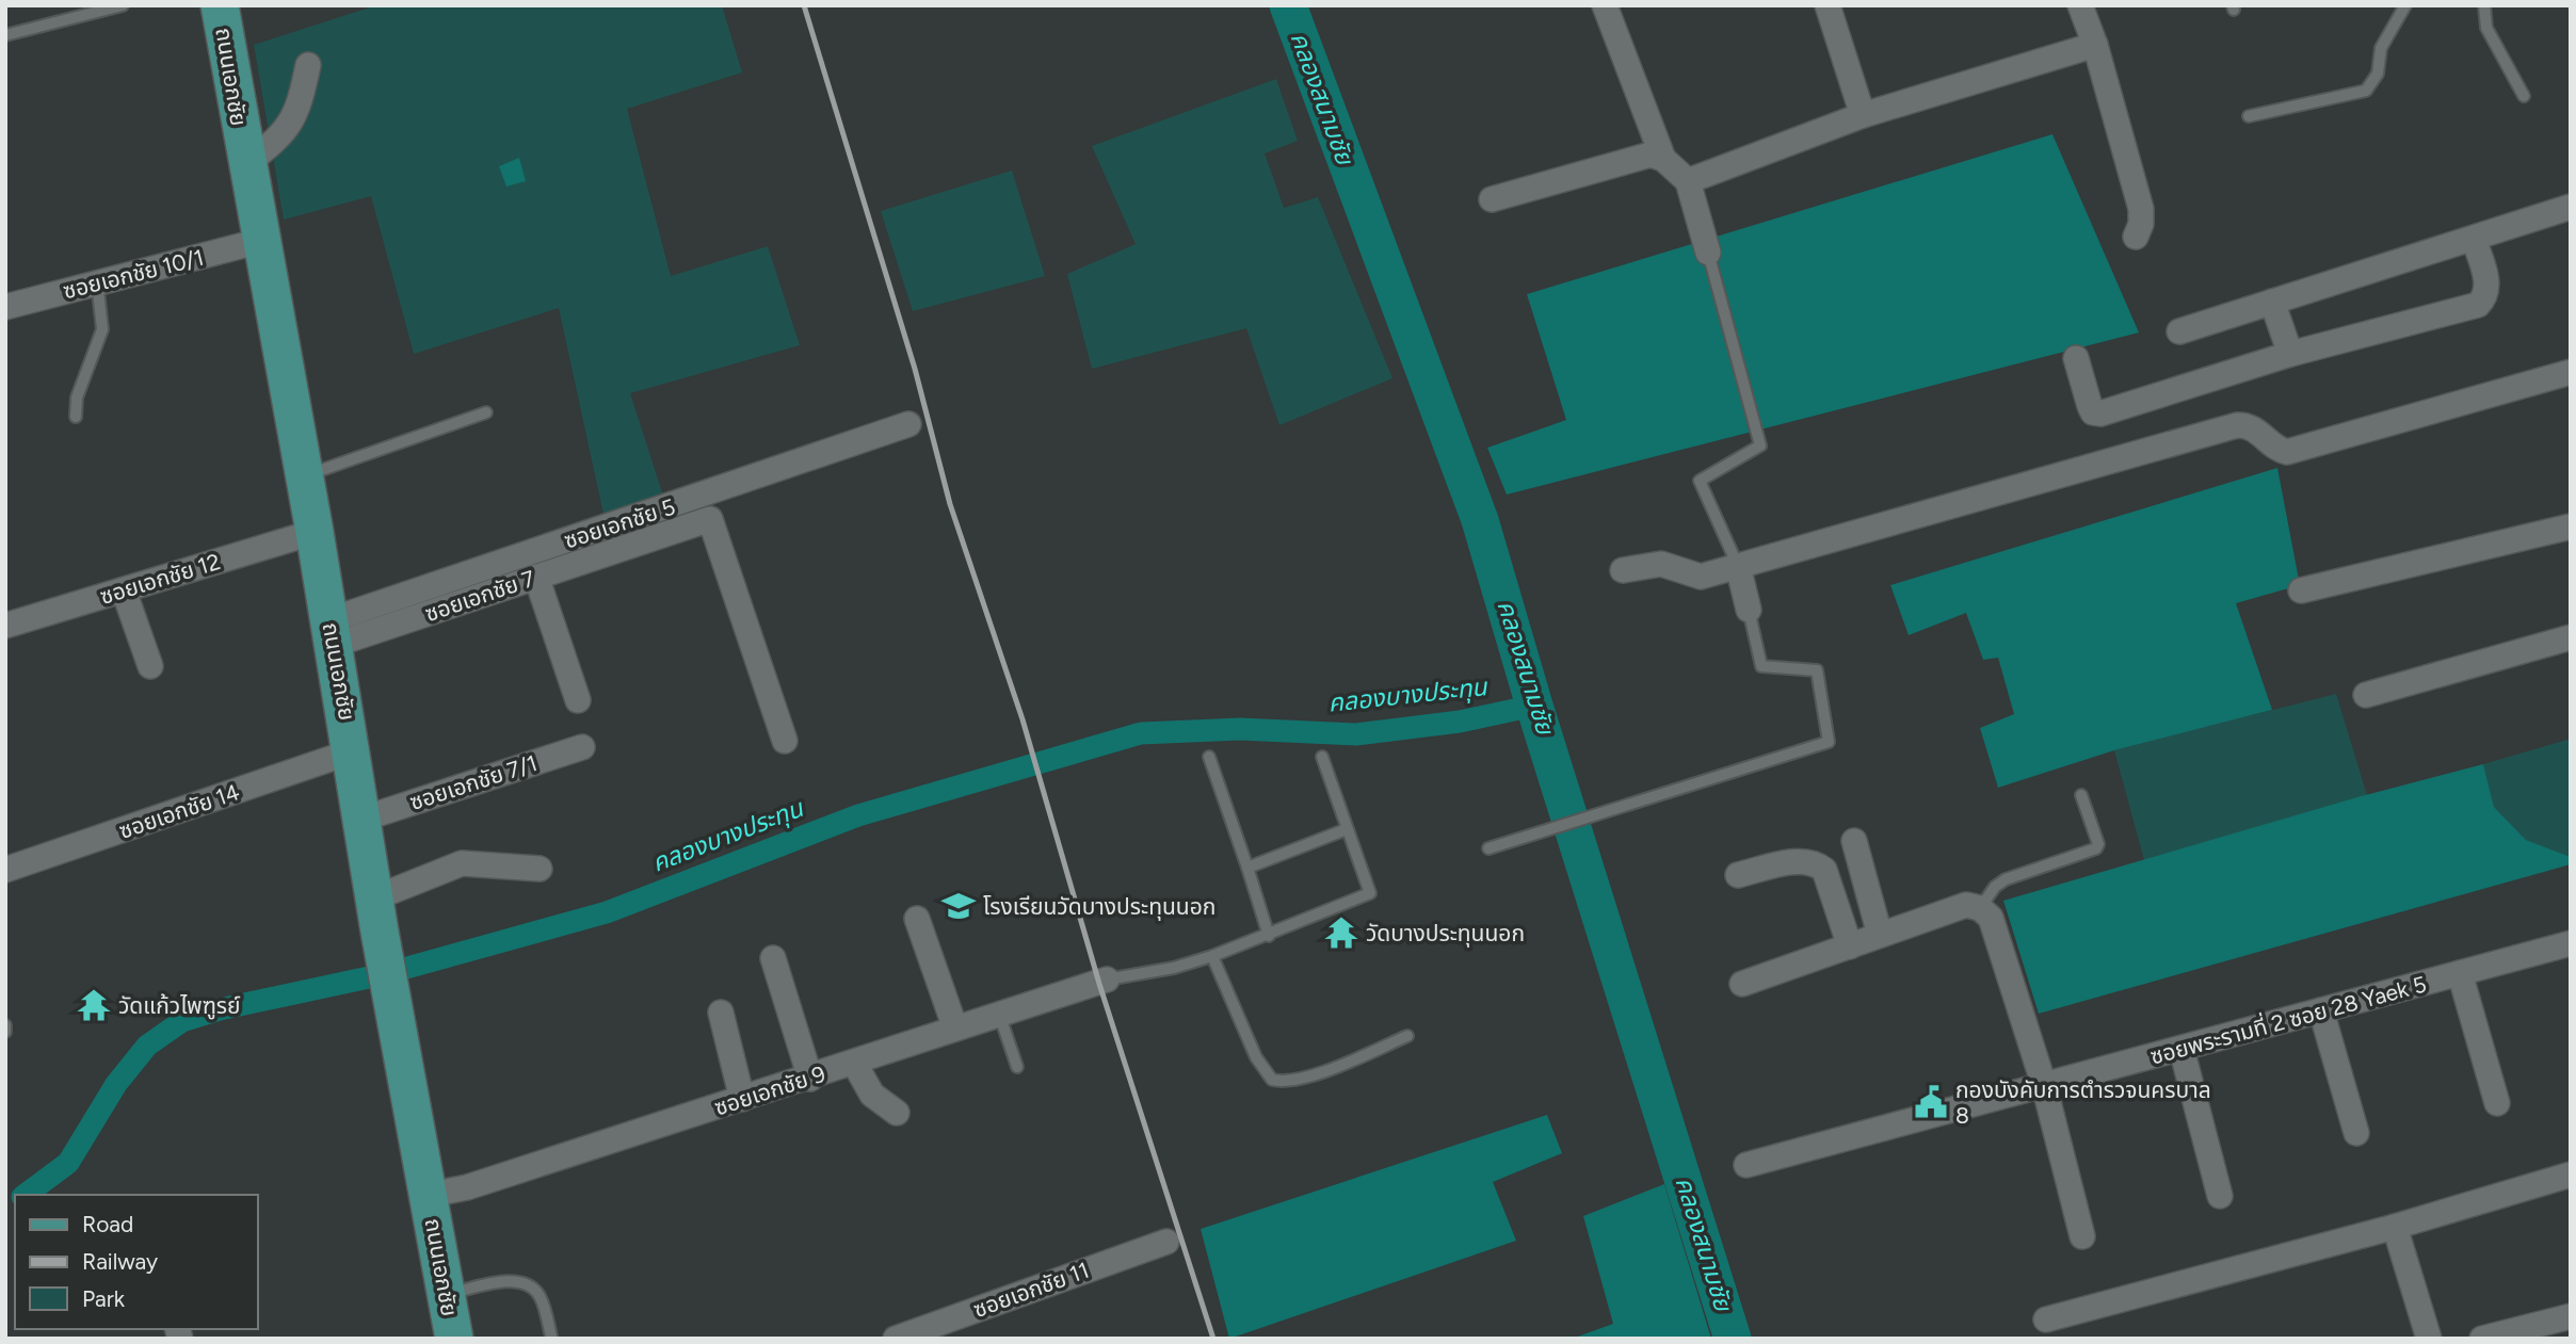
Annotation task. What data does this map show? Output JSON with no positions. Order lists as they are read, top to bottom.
{
  "streets": {
    "main road": ["ถนนเอกชัย"],
    "street": [
      "ซอยเอกชัย 10/1",
      "ซอยเอกชัย 5",
      "ซอยเอกชัย 12",
      "ซอยเอกชัย 7",
      "ซอยเอกชัย 7/1",
      "ซอยเอกชัย 14",
      "ซอยพระรามที่ 2 ซอย 28 Yaek 5",
      "ซอยเอกชัย 9",
      "ซอยเอกชัย 11"
    ]
  },
  "crossings": [
    ["ถนนเอกชัย", "ซอยเอกชัย 10/1"],
    ["ถนนเอกชัย", "ซอยเอกชัย 5"],
    ["ถนนเอกชัย", "ซอยเอกชัย 12"],
    ["ถนนเอกชัย", "ซอยเอกชัย 7"],
    ["ถนนเอกชัย", "ซอยเอกชัย 7/1"],
    ["ถนนเอกชัย", "ซอยเอกชัย 14"],
    ["ถนนเอกชัย", "ซอยเอกชัย 9"],
    ["ซอยเอกชัย 5", "ซอยเอกชัย 7"]
  ],
  "water": ["คลองสนามชัย", "คลองบางประทุน"],
  "places": {
    "school or university": ["โรงเรียนวัดบางประทุนนอก"],
    "temple": ["วัดบางประทุนนอก", "วัดแก้วไพฑูรย์"],
    "public building": ["กองบังคับการตำรวจนครบาล 8"]
  },
  "legend": ["Road", "Railway", "Park"]
}
